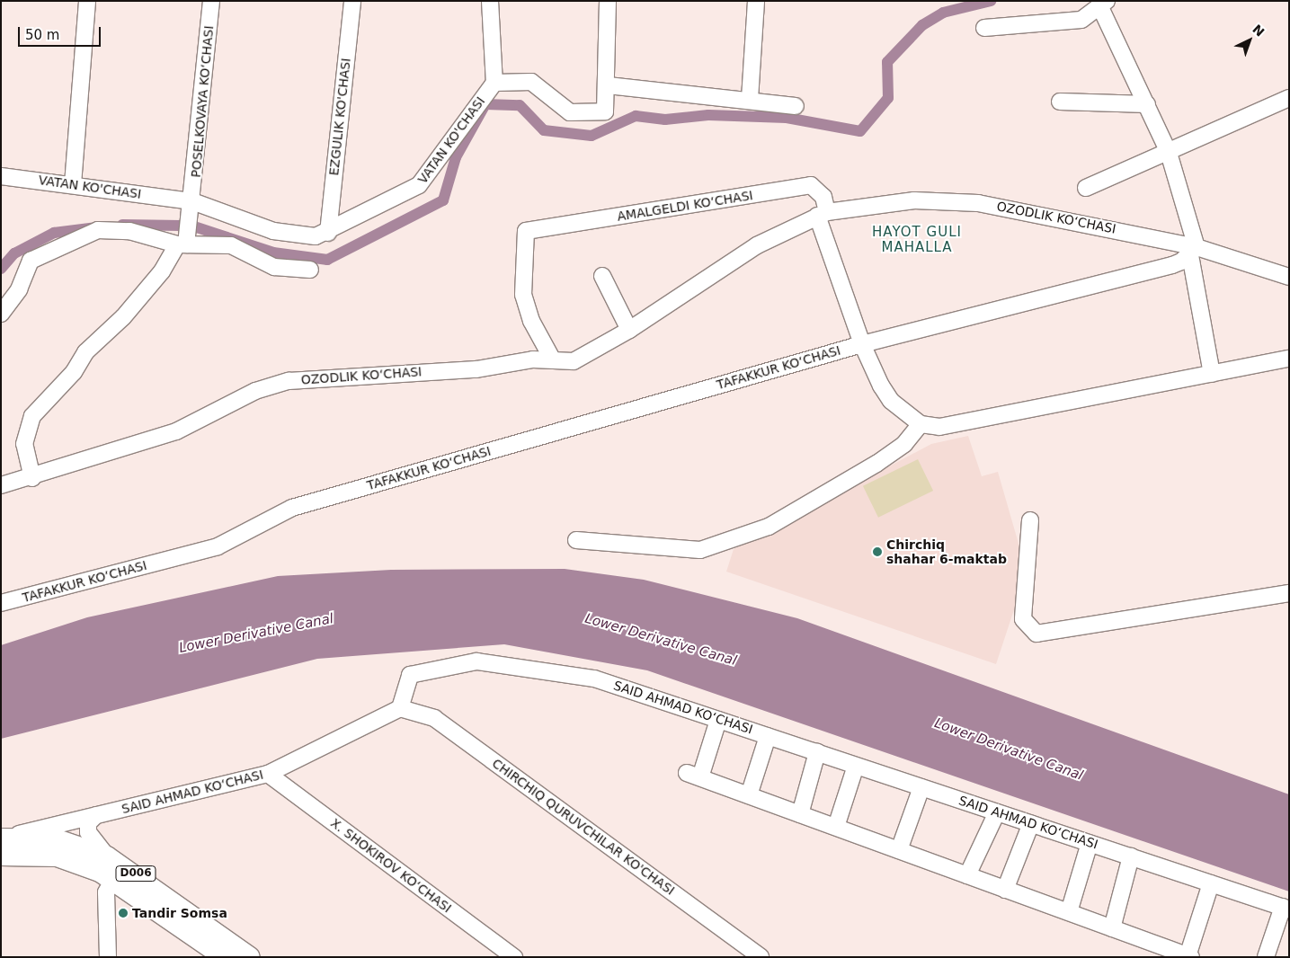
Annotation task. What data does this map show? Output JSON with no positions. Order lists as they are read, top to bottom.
{
  "streets": {
    "main road": ["D006"],
    "street": [
      "POSELKOVAYA KO‘CHASI",
      "EZGULIK KO'CHASI",
      "VATAN KO'CHASI",
      "AMALGELDI KO‘CHASI",
      "OZODLIK KO‘CHASI",
      "TAFAKKUR KO‘CHASI",
      "SAID AHMAD KO‘CHASI",
      "CHIRCHIQ QURUVCHILAR KO'CHASI",
      "X. SHOKIROV KO‘CHASI"
    ]
  },
  "crossings": [
    ["POSELKOVAYA KO‘CHASI", "VATAN KO'CHASI"],
    ["EZGULIK KO'CHASI", "VATAN KO'CHASI"],
    ["AMALGELDI KO‘CHASI", "OZODLIK KO‘CHASI"],
    ["OZODLIK KO‘CHASI", "TAFAKKUR KO‘CHASI"],
    ["SAID AHMAD KO‘CHASI", "CHIRCHIQ QURUVCHILAR KO'CHASI"],
    ["SAID AHMAD KO‘CHASI", "X. SHOKIROV KO‘CHASI"],
    ["SAID AHMAD KO‘CHASI", "D006"]
  ],
  "districts": ["HAYOT GULI MAHALLA"],
  "water": ["Lower Derivative Canal"],
  "places": ["Chirchiq shahar 6-maktab", "Tandir Somsa"],
  "scale_bar": "50 m",
  "north": "top right"
}
